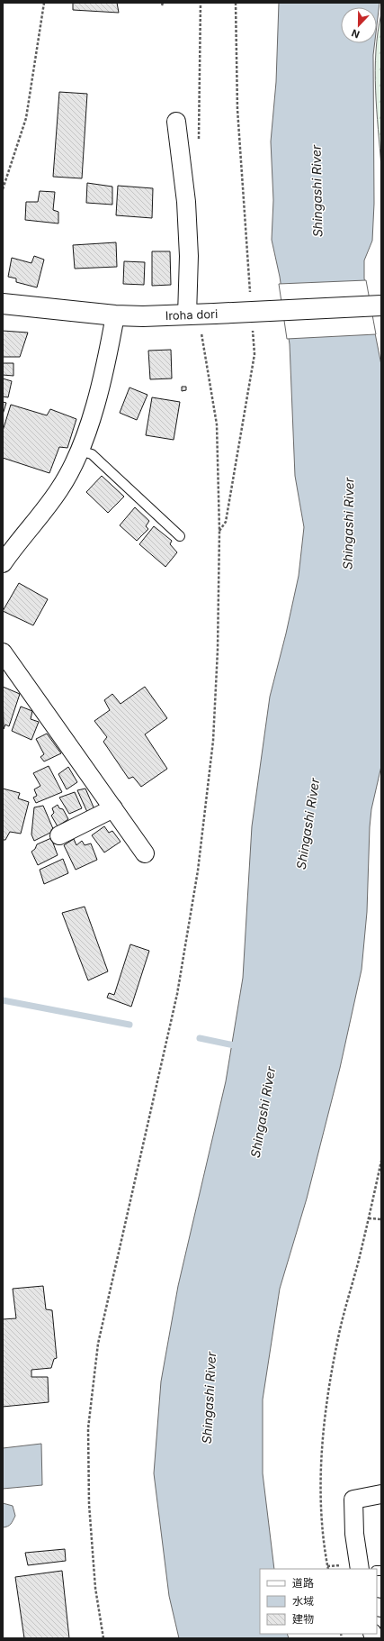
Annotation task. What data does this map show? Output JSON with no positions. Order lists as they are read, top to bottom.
{
  "streets": {
    "main road": ["Iroha dori"]
  },
  "water": ["Shingashi River"],
  "legend": ["道路", "水域", "建物"],
  "north": "bottom"
}
